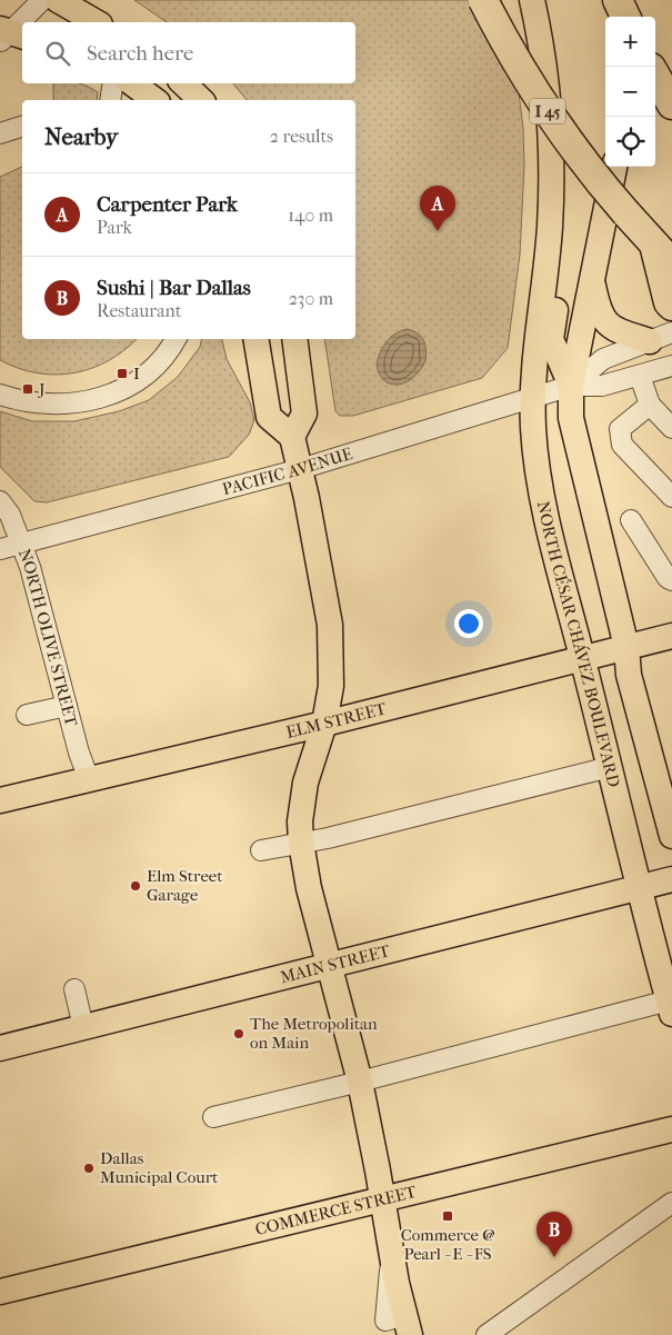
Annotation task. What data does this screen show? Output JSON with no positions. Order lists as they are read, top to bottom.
{
  "streets": {
    "highway": ["I 45"],
    "main road": [
      "NORTH CÉSAR CHÁVEZ BOULEVARD",
      "ELM STREET",
      "MAIN STREET",
      "COMMERCE STREET"
    ],
    "street": ["PACIFIC AVENUE", "NORTH OLIVE STREET"]
  },
  "crossings": [
    ["PACIFIC AVENUE", "NORTH OLIVE STREET"],
    ["PACIFIC AVENUE", "NORTH CÉSAR CHÁVEZ BOULEVARD"],
    ["NORTH OLIVE STREET", "ELM STREET"],
    ["NORTH CÉSAR CHÁVEZ BOULEVARD", "ELM STREET"],
    ["NORTH CÉSAR CHÁVEZ BOULEVARD", "MAIN STREET"]
  ],
  "places": {
    "transit": ["I", "J", "Commerce @ Pearl - E - FS"],
    "other": ["Elm Street Garage", "The Metropolitan on Main", "Dallas Municipal Court"]
  },
  "page": {
    "map_buttons": ["+", "−"],
    "search": "Search here",
    "heading": ["Nearby", "2 results"],
    "list": [
      {
        "mark": "A",
        "name": "Carpenter Park",
        "note": "Park",
        "value": "140 m"
      },
      {
        "mark": "B",
        "name": "Sushi | Bar Dallas",
        "note": "Restaurant",
        "value": "230 m"
      }
    ],
    "pins": ["A", "B"]
  }
}
